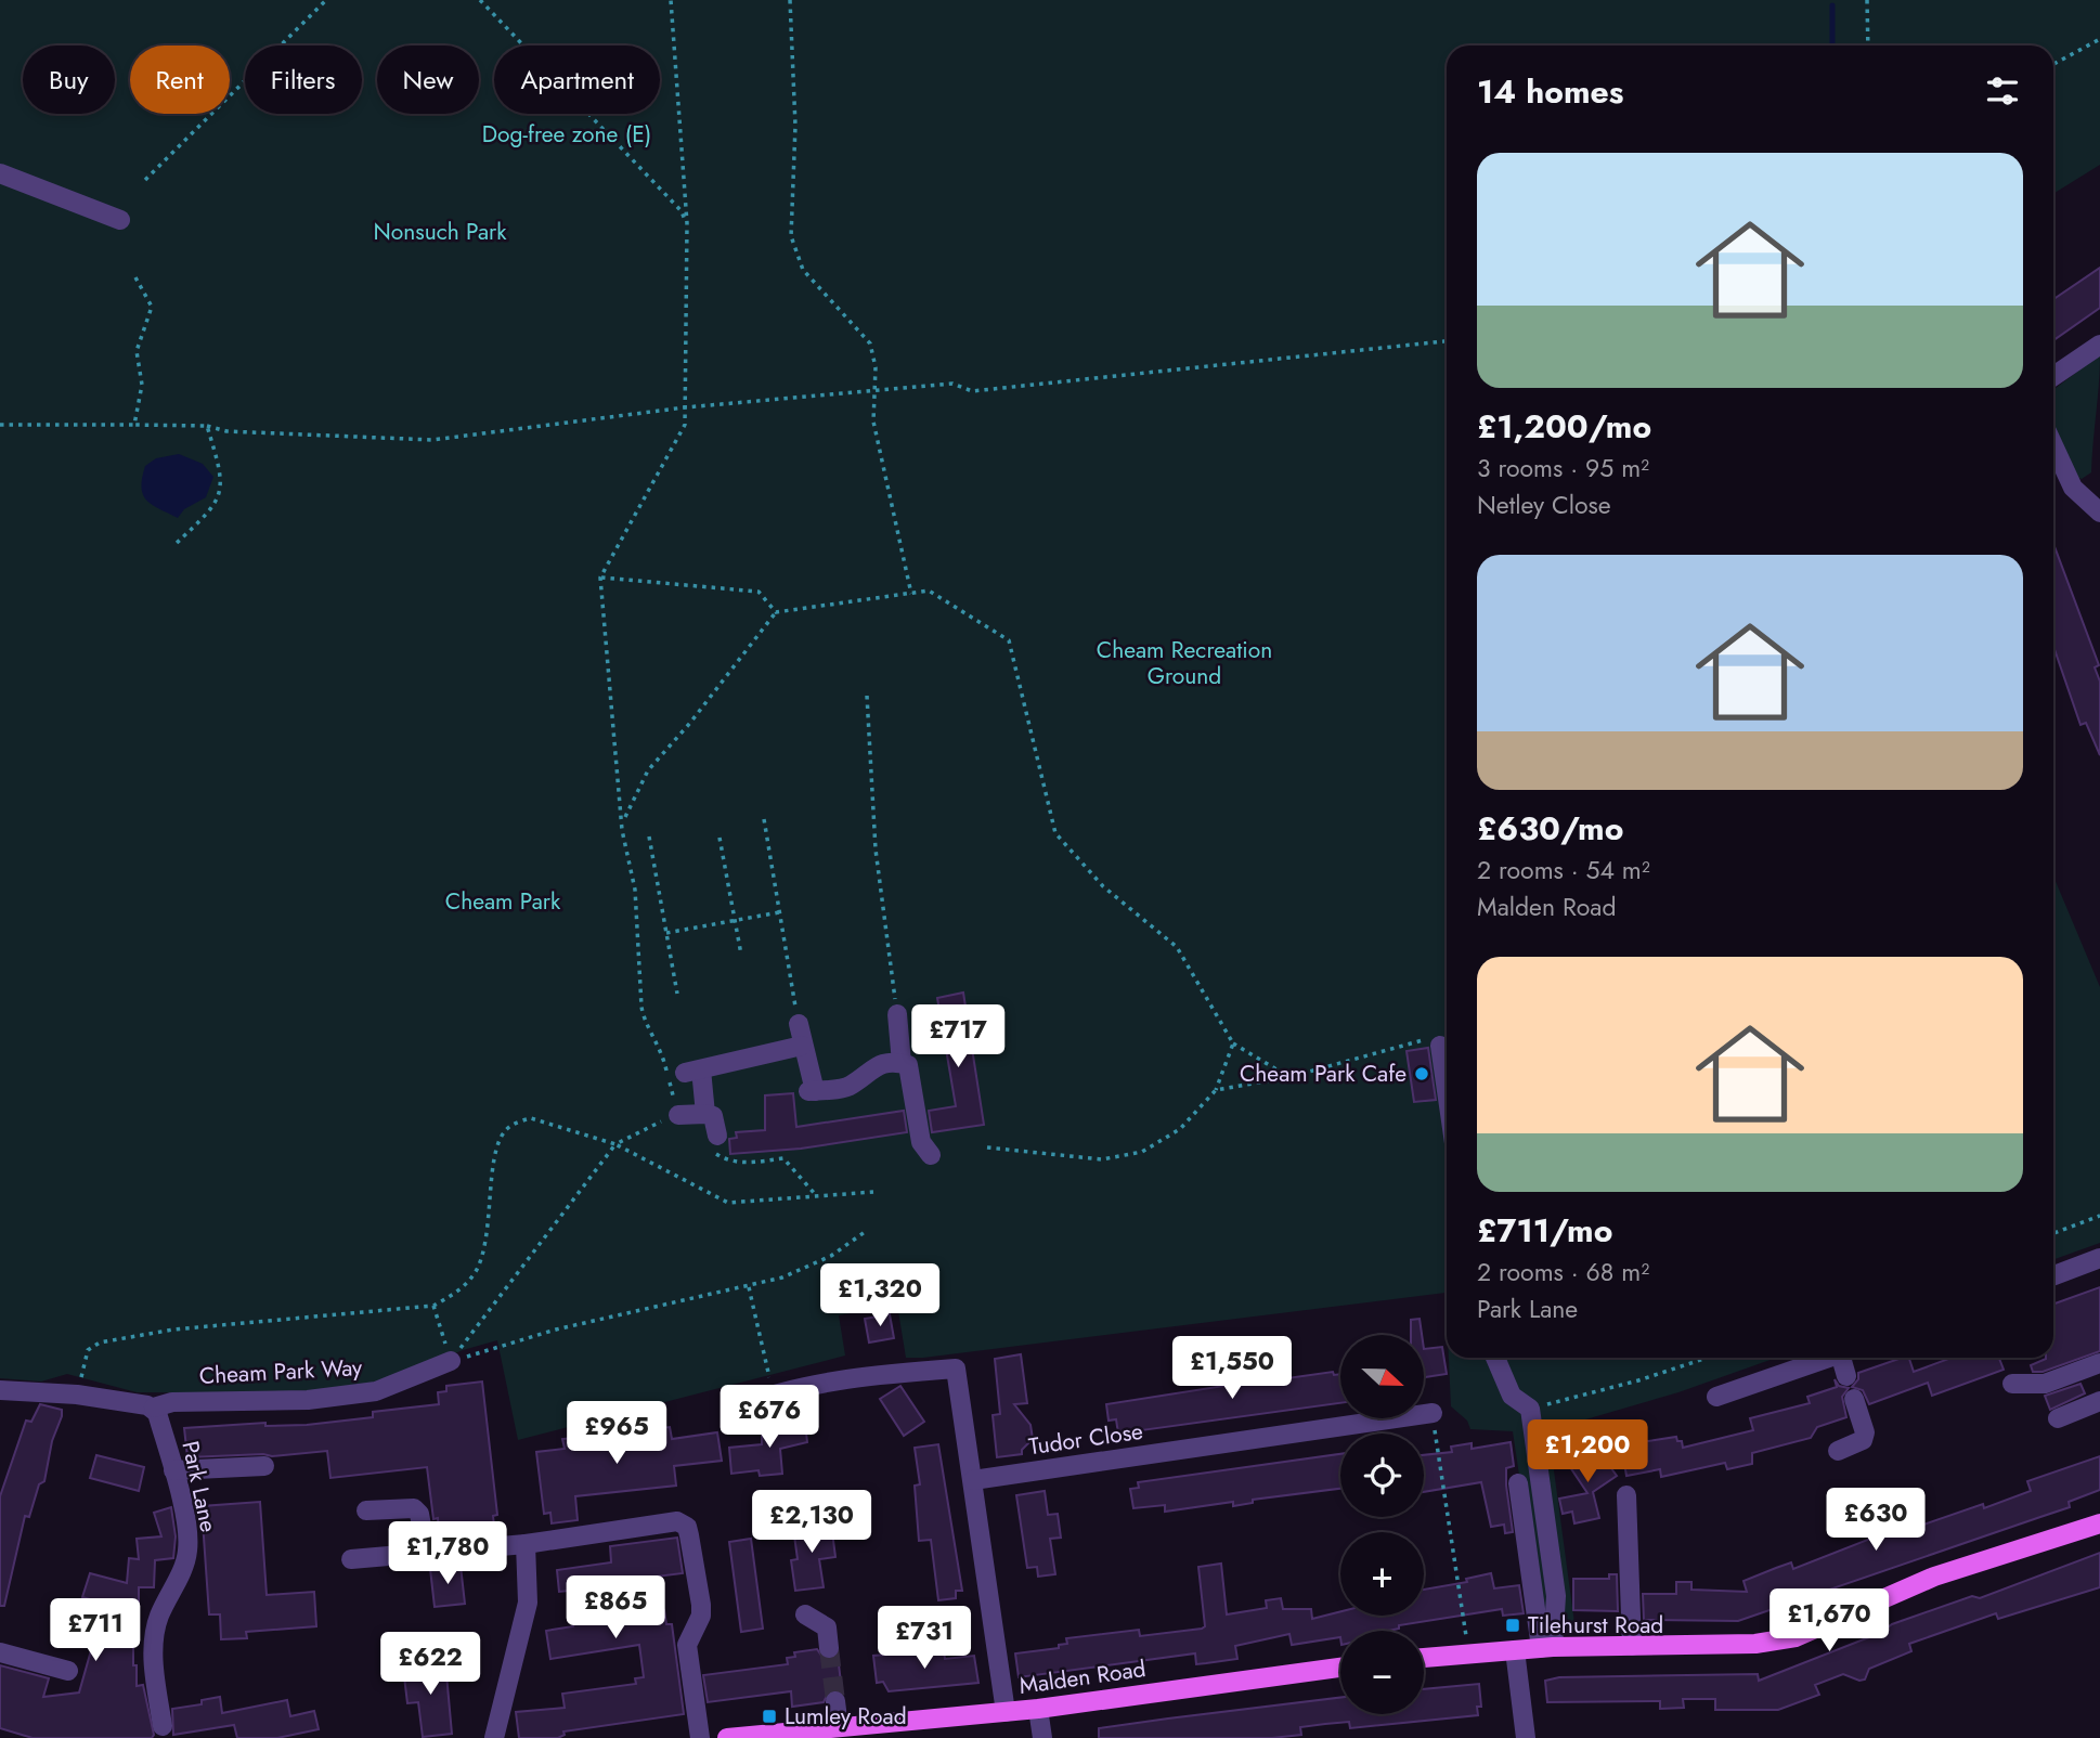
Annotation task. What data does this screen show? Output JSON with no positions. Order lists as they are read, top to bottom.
{
  "streets": {
    "main road": ["Malden Road"],
    "street": ["Cheam Park Way", "Tudor Close", "Park Lane"]
  },
  "crossings": [
    ["Cheam Park Way", "Park Lane"]
  ],
  "parks": [
    "Dog-free zone (E)",
    "Nonsuch Park",
    "Cheam Recreation Ground",
    "Cheam Park"
  ],
  "places": {
    "other": ["Cheam Park Cafe"],
    "transit": ["Tilehurst Road", "Lumley Road"]
  },
  "north": "right",
  "page": {
    "chip": [
      "Buy",
      "Rent",
      "Filters",
      "New",
      "Apartment"
    ],
    "heading": "14 homes",
    "list": [
      {
        "name": "£1,200/mo",
        "note": "3 rooms · 95 m² · Netley Close"
      },
      {
        "name": "£630/mo",
        "note": "2 rooms · 54 m² · Malden Road"
      },
      {
        "name": "£711/mo",
        "note": "2 rooms · 68 m² · Park Lane"
      }
    ],
    "price": [
      "£717",
      "£1,320",
      "£1,550",
      "£676",
      "£965",
      "£1,200",
      "£630",
      "£2,130",
      "£1,780",
      "£865",
      "£1,670",
      "£711",
      "£731",
      "£622"
    ],
    "map_buttons": ["+", "−"]
  }
}
